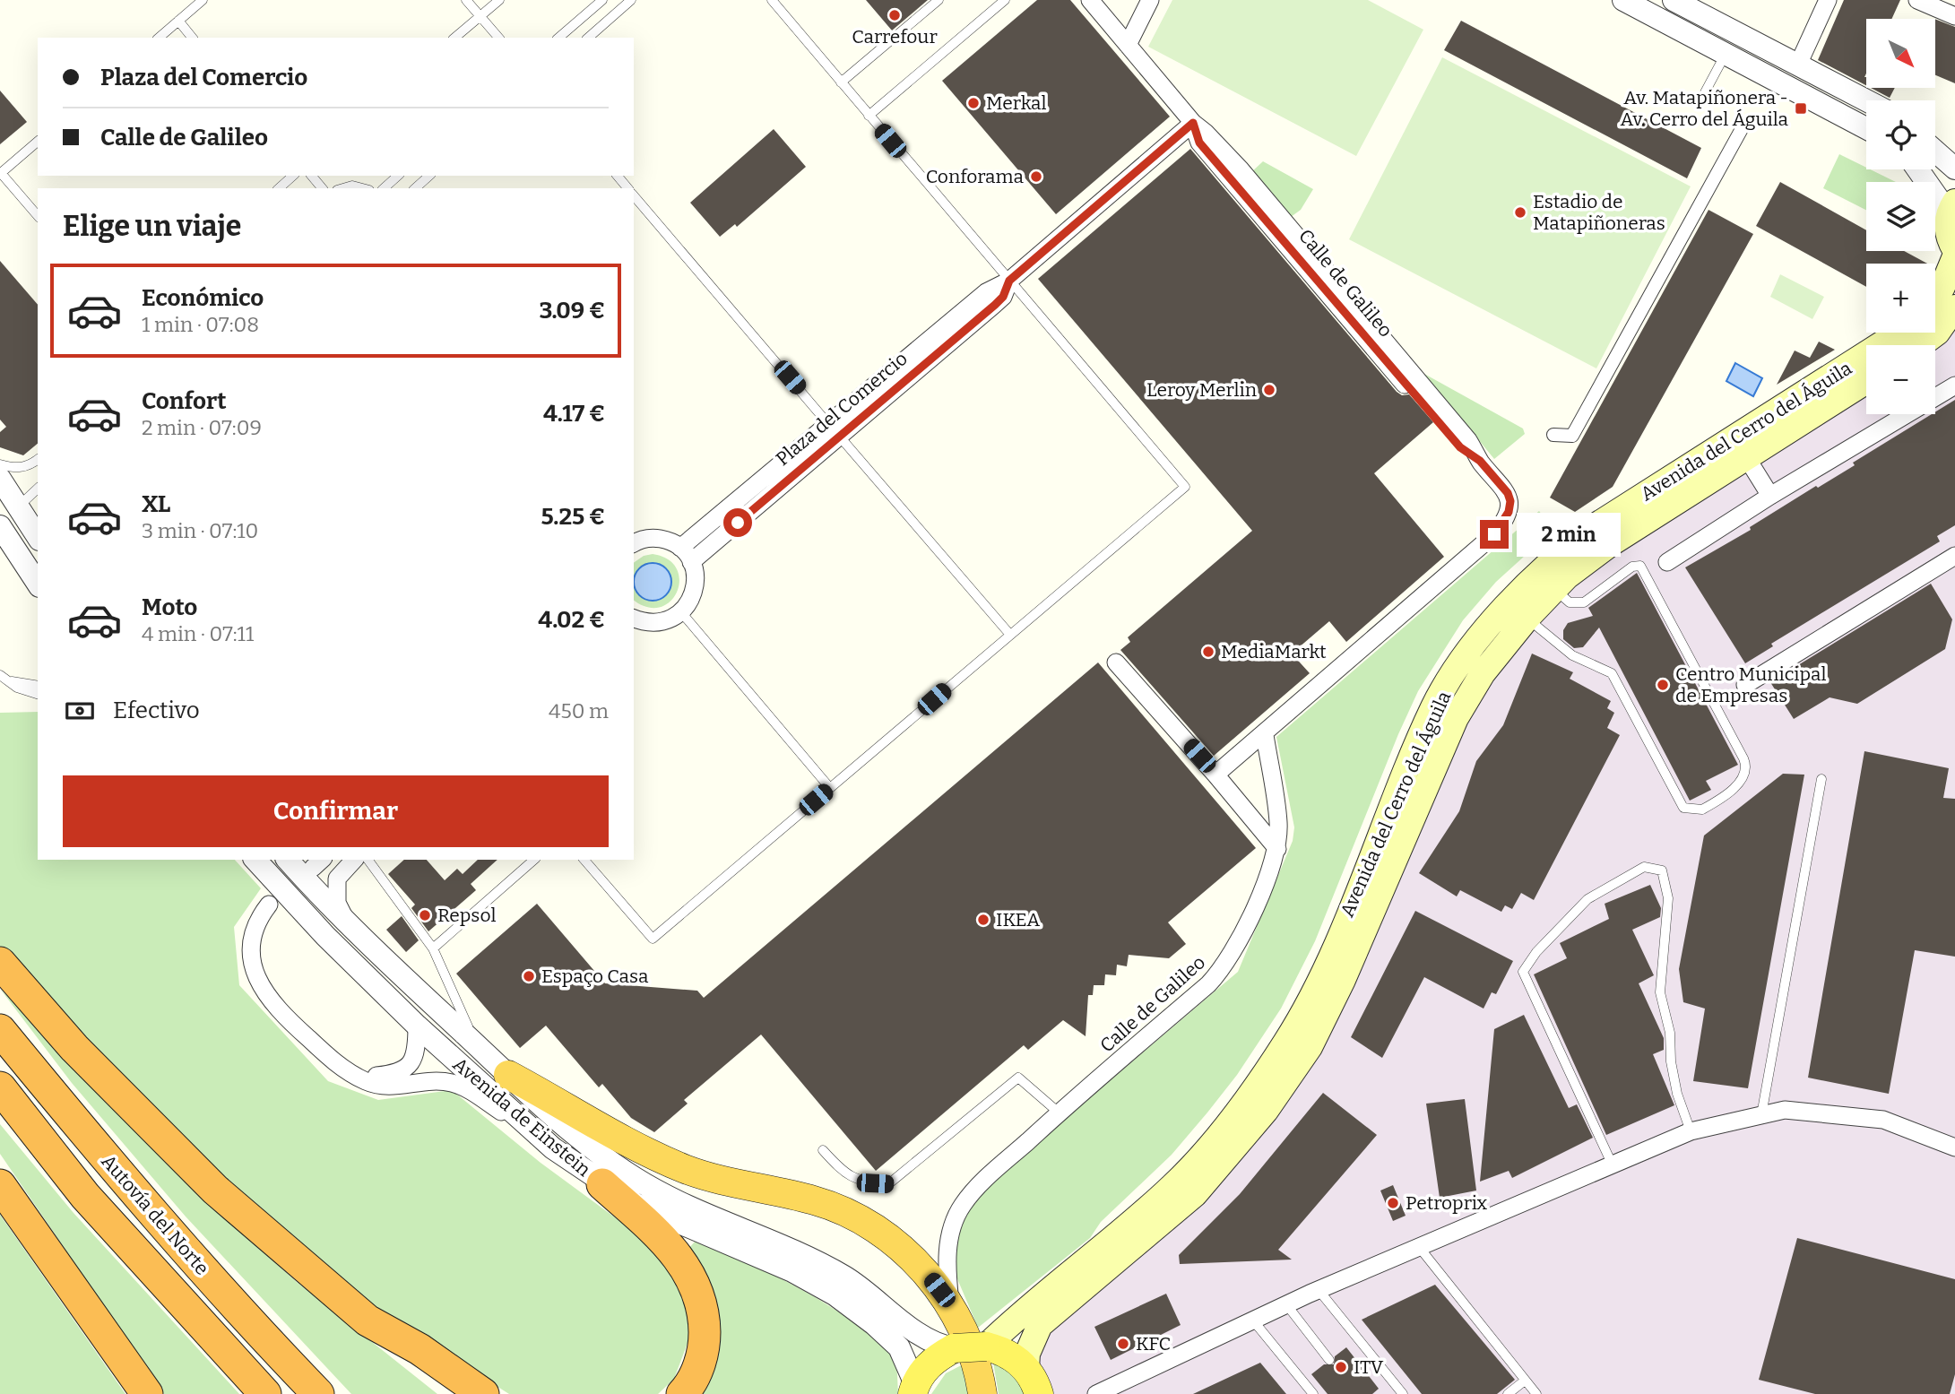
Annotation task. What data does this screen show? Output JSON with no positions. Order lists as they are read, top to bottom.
{
  "streets": {
    "highway": ["Autovía del Norte"],
    "main road": ["Avenida del Cerro del Águila"],
    "street": ["Calle de Galileo", "Plaza del Comercio", "Avenida de Einstein"]
  },
  "crossings": [
    ["Calle de Galileo", "Plaza del Comercio"]
  ],
  "places": {
    "other": [
      "Carrefour",
      "Merkal",
      "Conforama",
      "Estadio de Matapiñoneras",
      "Leroy Merlin",
      "MediaMarkt",
      "Centro Municipal de Empresas",
      "Repsol",
      "IKEA",
      "Espaço Casa",
      "Petroprix",
      "KFC",
      "ITV"
    ],
    "transit": ["Av. Matapiñonera - Av. Cerro del Águila"]
  },
  "north": "bottom right",
  "page": {
    "map_buttons": ["+", "−"],
    "banner": ["Plaza del Comercio", "Calle de Galileo"],
    "heading": "Elige un viaje",
    "list": [
      {
        "name": "Económico",
        "note": "1 min · 07:08",
        "value": "3.09 €"
      },
      {
        "name": "Confort",
        "note": "2 min · 07:09",
        "value": "4.17 €"
      },
      {
        "name": "XL",
        "note": "3 min · 07:10",
        "value": "5.25 €"
      },
      {
        "name": "Moto",
        "note": "4 min · 07:11",
        "value": "4.02 €"
      }
    ],
    "bubble": "2 min",
    "pay": ["Efectivo", "450 m"],
    "buttons": "Confirmar"
  }
}
